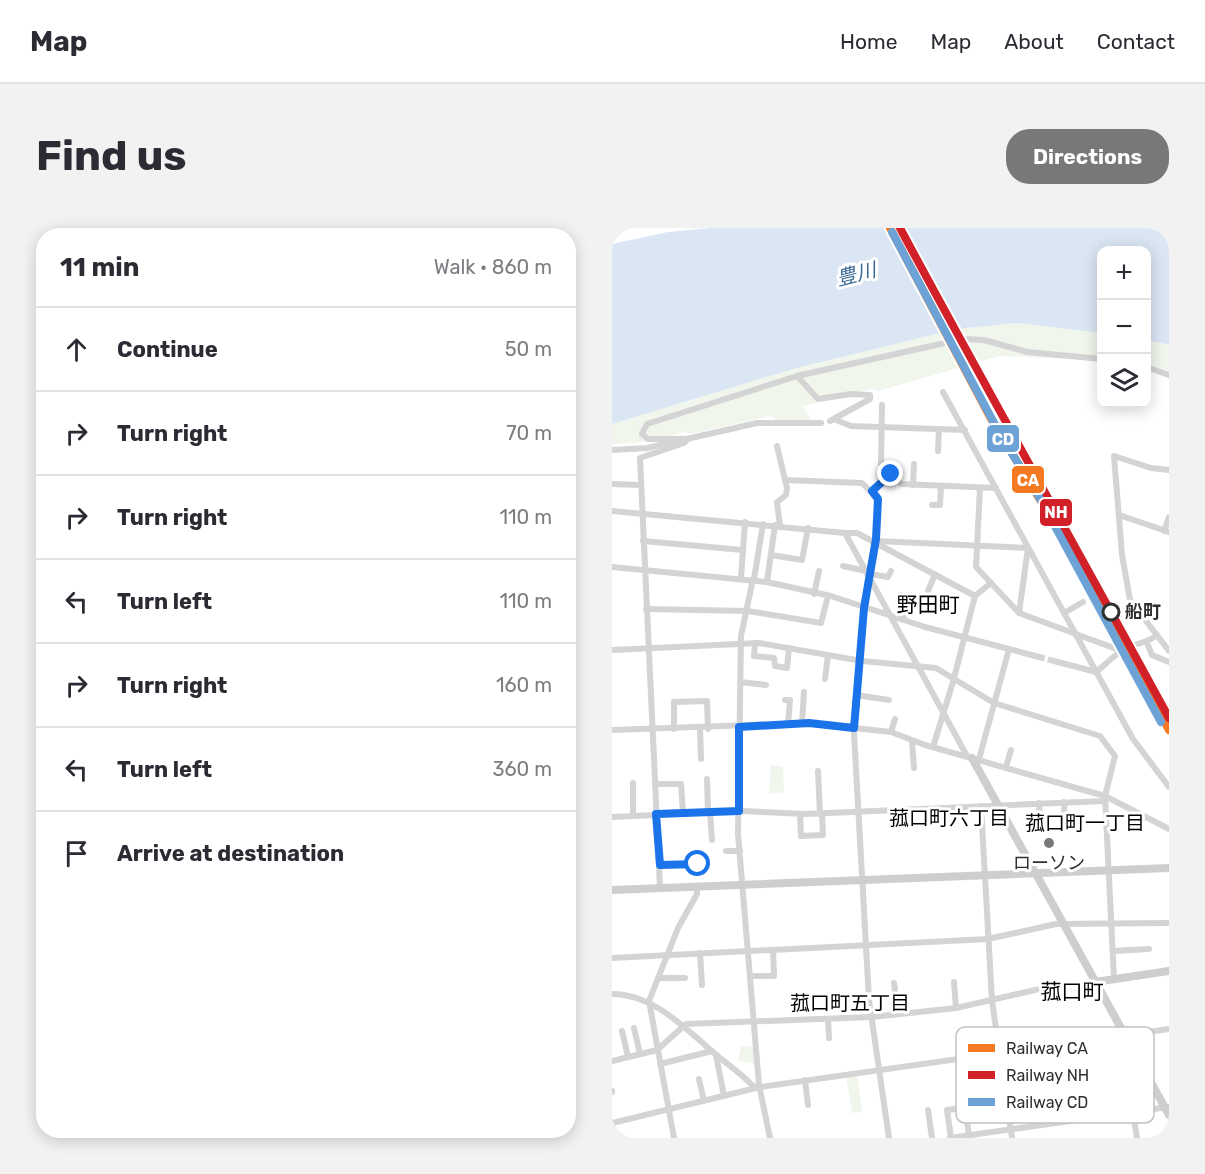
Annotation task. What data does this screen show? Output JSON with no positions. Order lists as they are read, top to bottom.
{
  "districts": [
    "野田町",
    "菰口町六丁目",
    "菰口町一丁目",
    "菰口町",
    "菰口町五丁目"
  ],
  "water": ["豊川"],
  "places": ["船町", "ローソン"],
  "lines": ["rail line CA", "rail line NH", "rail line CD"],
  "legend": ["Railway CA", "Railway NH", "Railway CD"],
  "page": {
    "header": "Map",
    "nav": [
      "Home",
      "Map",
      "About",
      "Contact"
    ],
    "buttons": "Directions",
    "title": "Find us",
    "heading": ["11 min", "Walk · 860 m"],
    "map_buttons": ["+", "−"],
    "list": [
      ["Continue", "50 m"],
      ["Turn right", "70 m"],
      ["Turn right", "110 m"],
      ["Turn left", "110 m"],
      ["Turn right", "160 m"],
      ["Turn left", "360 m"],
      "Arrive at destination"
    ]
  }
}
